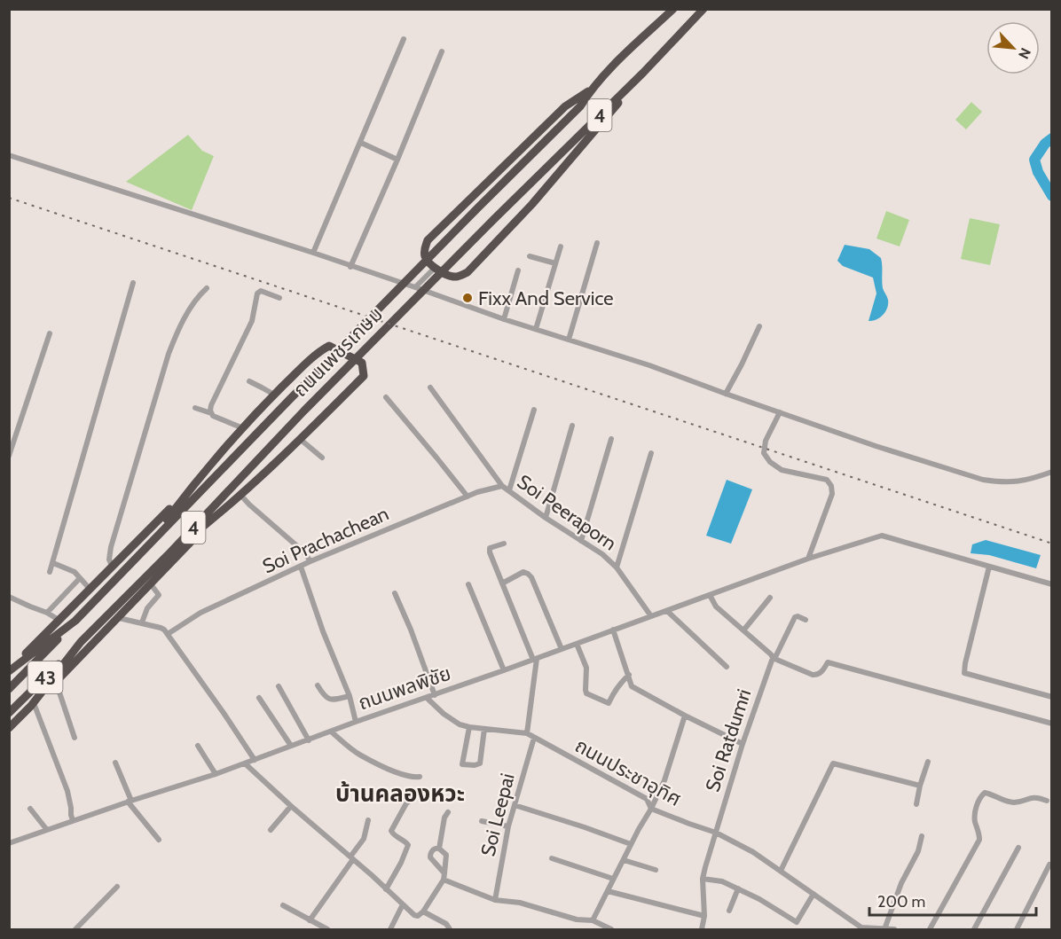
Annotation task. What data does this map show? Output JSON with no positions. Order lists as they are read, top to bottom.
{
  "streets": {
    "highway": ["4", "ถนนเพชรเกษม", "43"],
    "street": [
      "Soi Peeraporn",
      "Soi Prachachean",
      "ถนนพลพิชัย",
      "Soi Ratdumri",
      "ถนนประชาอุทิศ",
      "Soi Leepai"
    ]
  },
  "crossings": [
    ["ถนนเพชรเกษม", "43"],
    ["Soi Peeraporn", "Soi Prachachean"],
    ["Soi Peeraporn", "ถนนพลพิชัย"],
    ["ถนนพลพิชัย", "ถนนประชาอุทิศ"],
    ["Soi Ratdumri", "ถนนประชาอุทิศ"],
    ["ถนนประชาอุทิศ", "Soi Leepai"]
  ],
  "districts": ["บ้านคลองหวะ"],
  "places": ["Fixx And Service"],
  "scale_bar": "200 m",
  "north": "bottom right"
}
